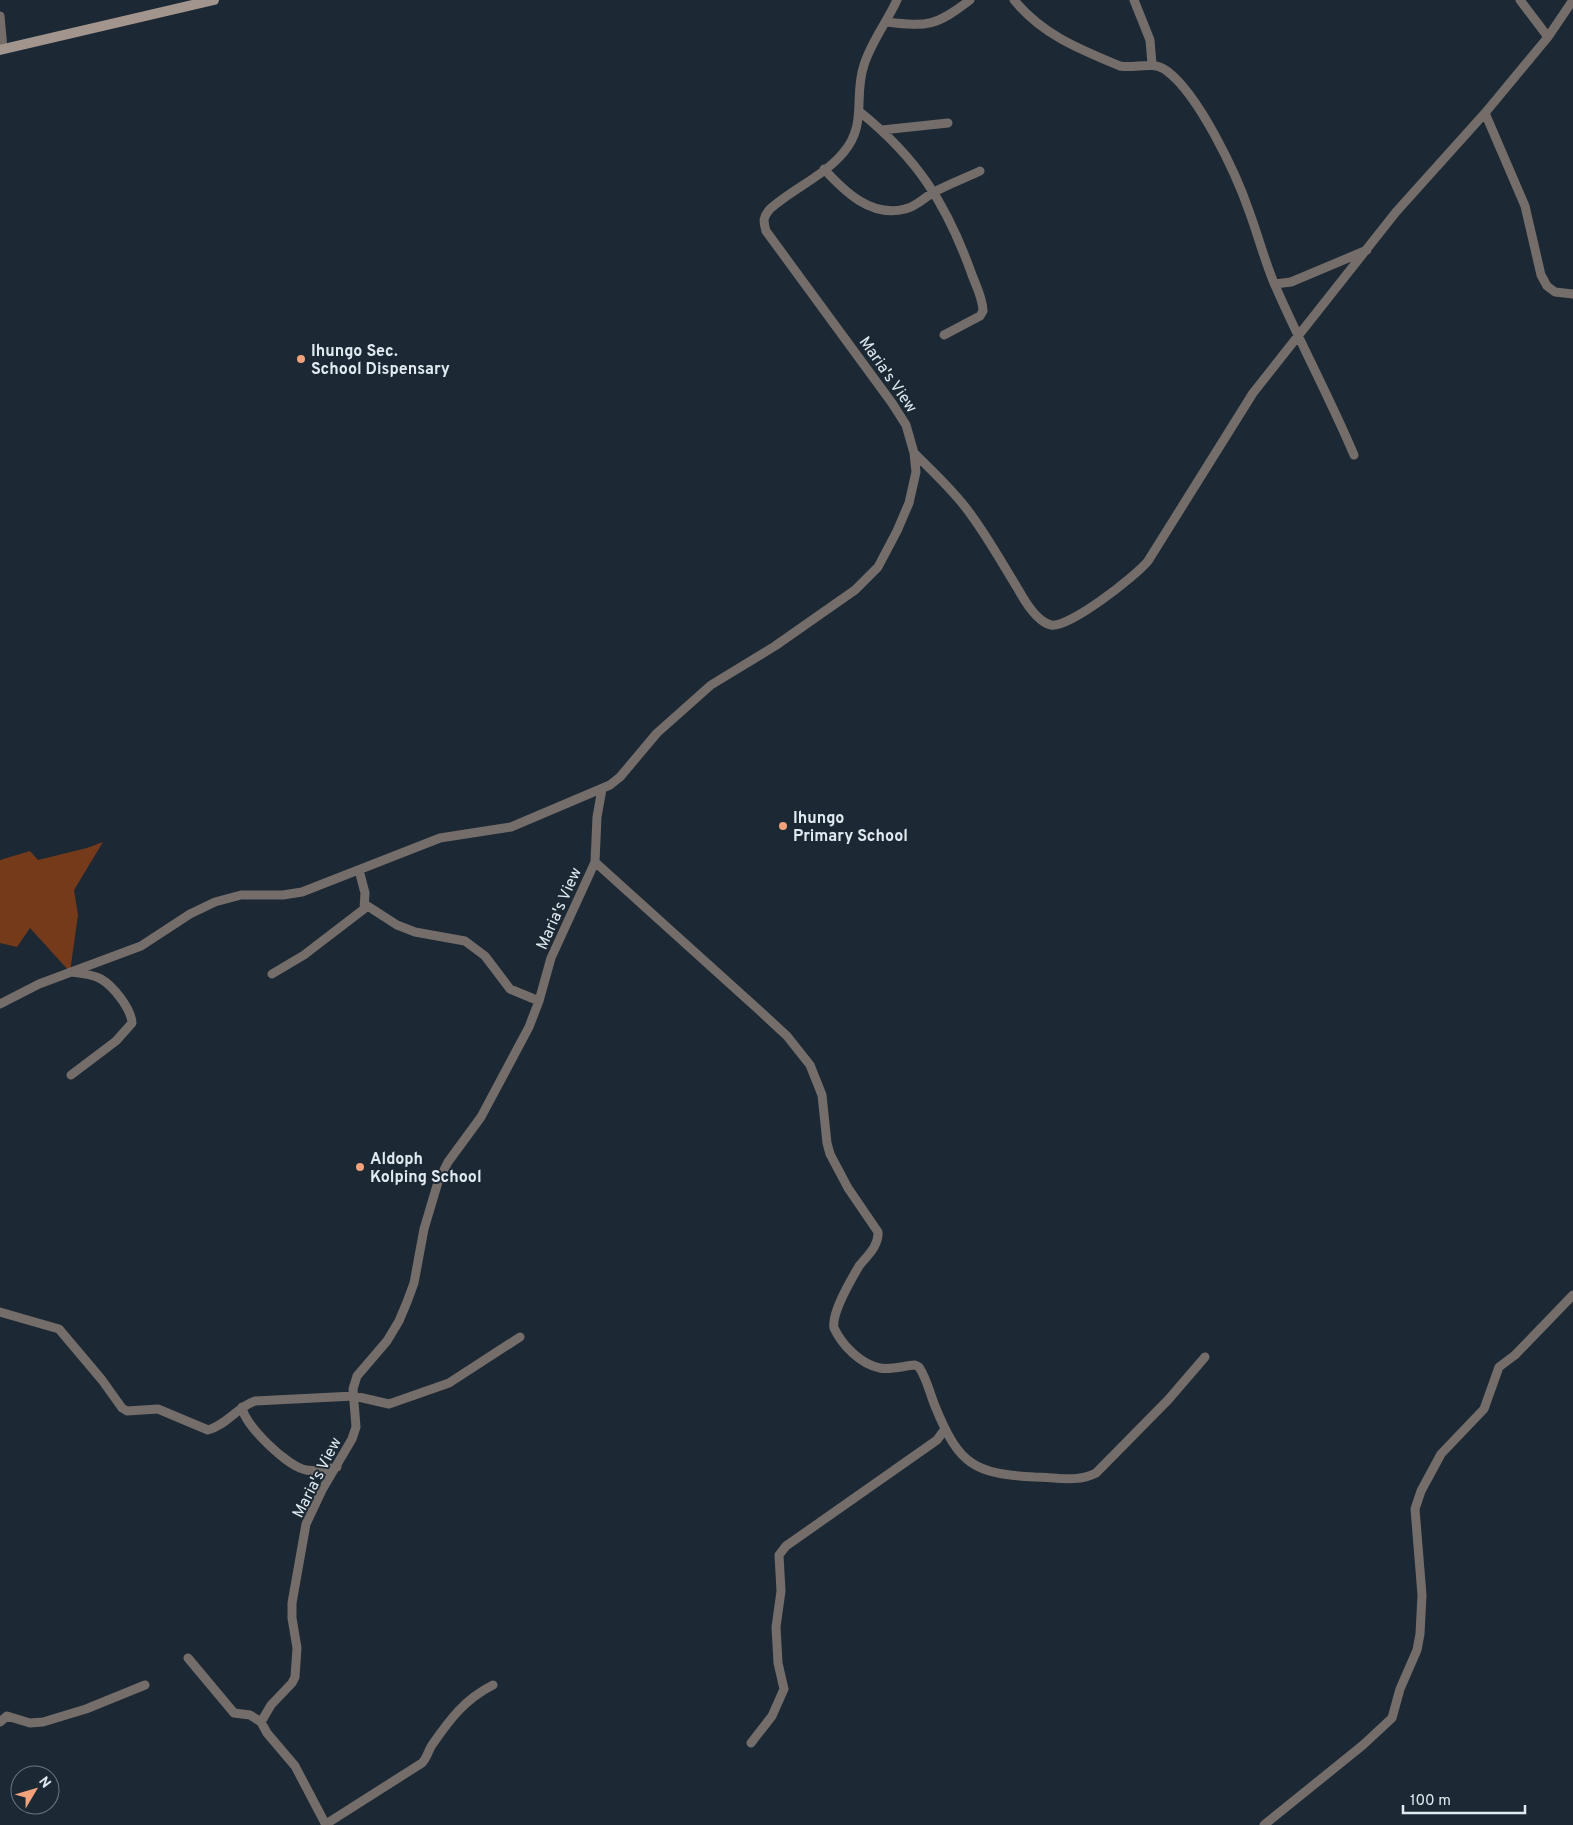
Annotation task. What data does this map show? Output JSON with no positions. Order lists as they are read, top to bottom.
{
  "streets": {
    "street": ["Maria's View"]
  },
  "places": ["Ihungo Sec. School Dispensary", "Ihungo Primary School", "Aldoph Kolping School"],
  "scale_bar": "100 m",
  "north": "top right"
}
